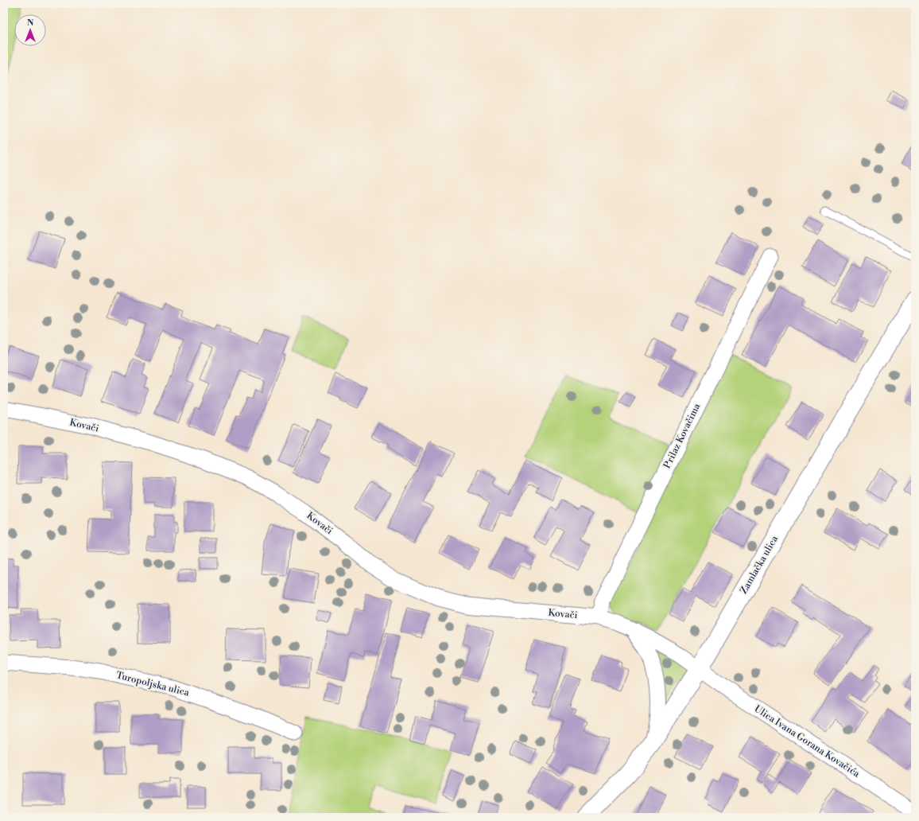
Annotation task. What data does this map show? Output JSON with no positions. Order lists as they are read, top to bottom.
{
  "streets": {
    "street": [
      "Kovači",
      "Prilaz Kovačima",
      "Zamlačka ulica",
      "Turopoljska ulica",
      "Ulica Ivana Gorana Kovačića"
    ]
  },
  "crossings": [
    ["Kovači", "Prilaz Kovačima"],
    ["Kovači", "Zamlačka ulica"],
    ["Kovači", "Ulica Ivana Gorana Kovačića"],
    ["Zamlačka ulica", "Ulica Ivana Gorana Kovačića"]
  ],
  "north": "top"
}
